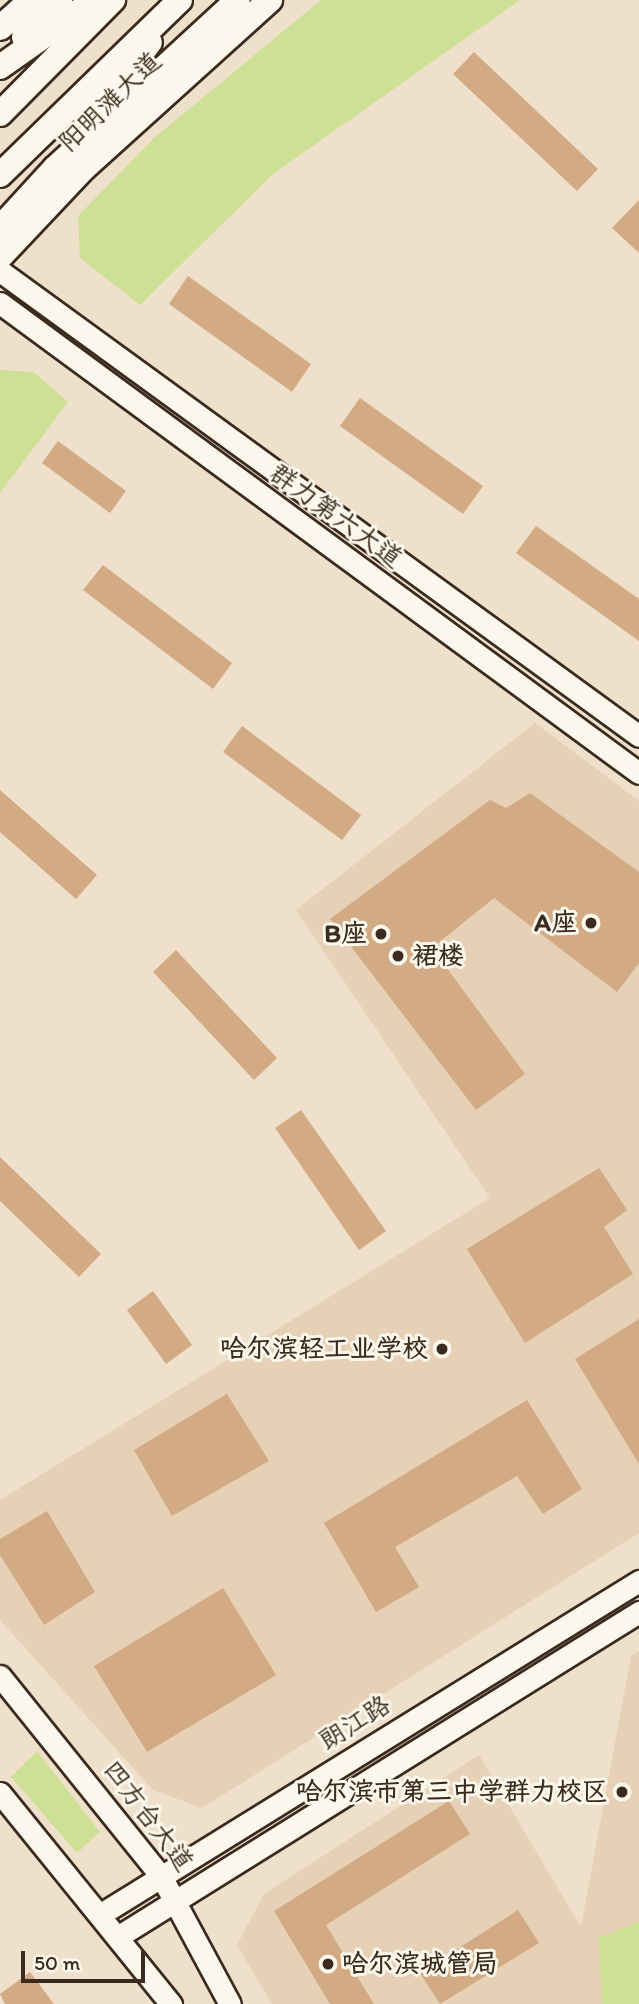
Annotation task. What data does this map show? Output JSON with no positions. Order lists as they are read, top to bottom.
{
  "streets": {
    "highway": ["阳明滩大道"],
    "main road": ["群力第六大道", "朗江路", "四方台大道"]
  },
  "crossings": [
    ["朗江路", "四方台大道"]
  ],
  "places": [
    "A座",
    "B座",
    "裙楼",
    "哈尔滨轻工业学校",
    "哈尔滨市第三中学群力校区",
    "哈尔滨城管局"
  ],
  "scale_bar": "50 m"
}
